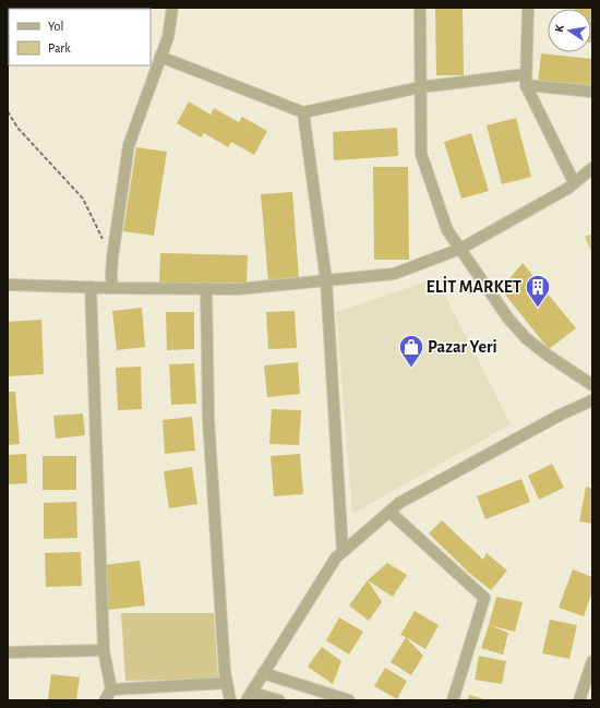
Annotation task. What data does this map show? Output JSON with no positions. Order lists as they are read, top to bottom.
{
  "places": {
    "building": ["ELİT MARKET"],
    "shop": ["Pazar Yeri"]
  },
  "legend": ["Yol", "Park"],
  "north": "left"
}
